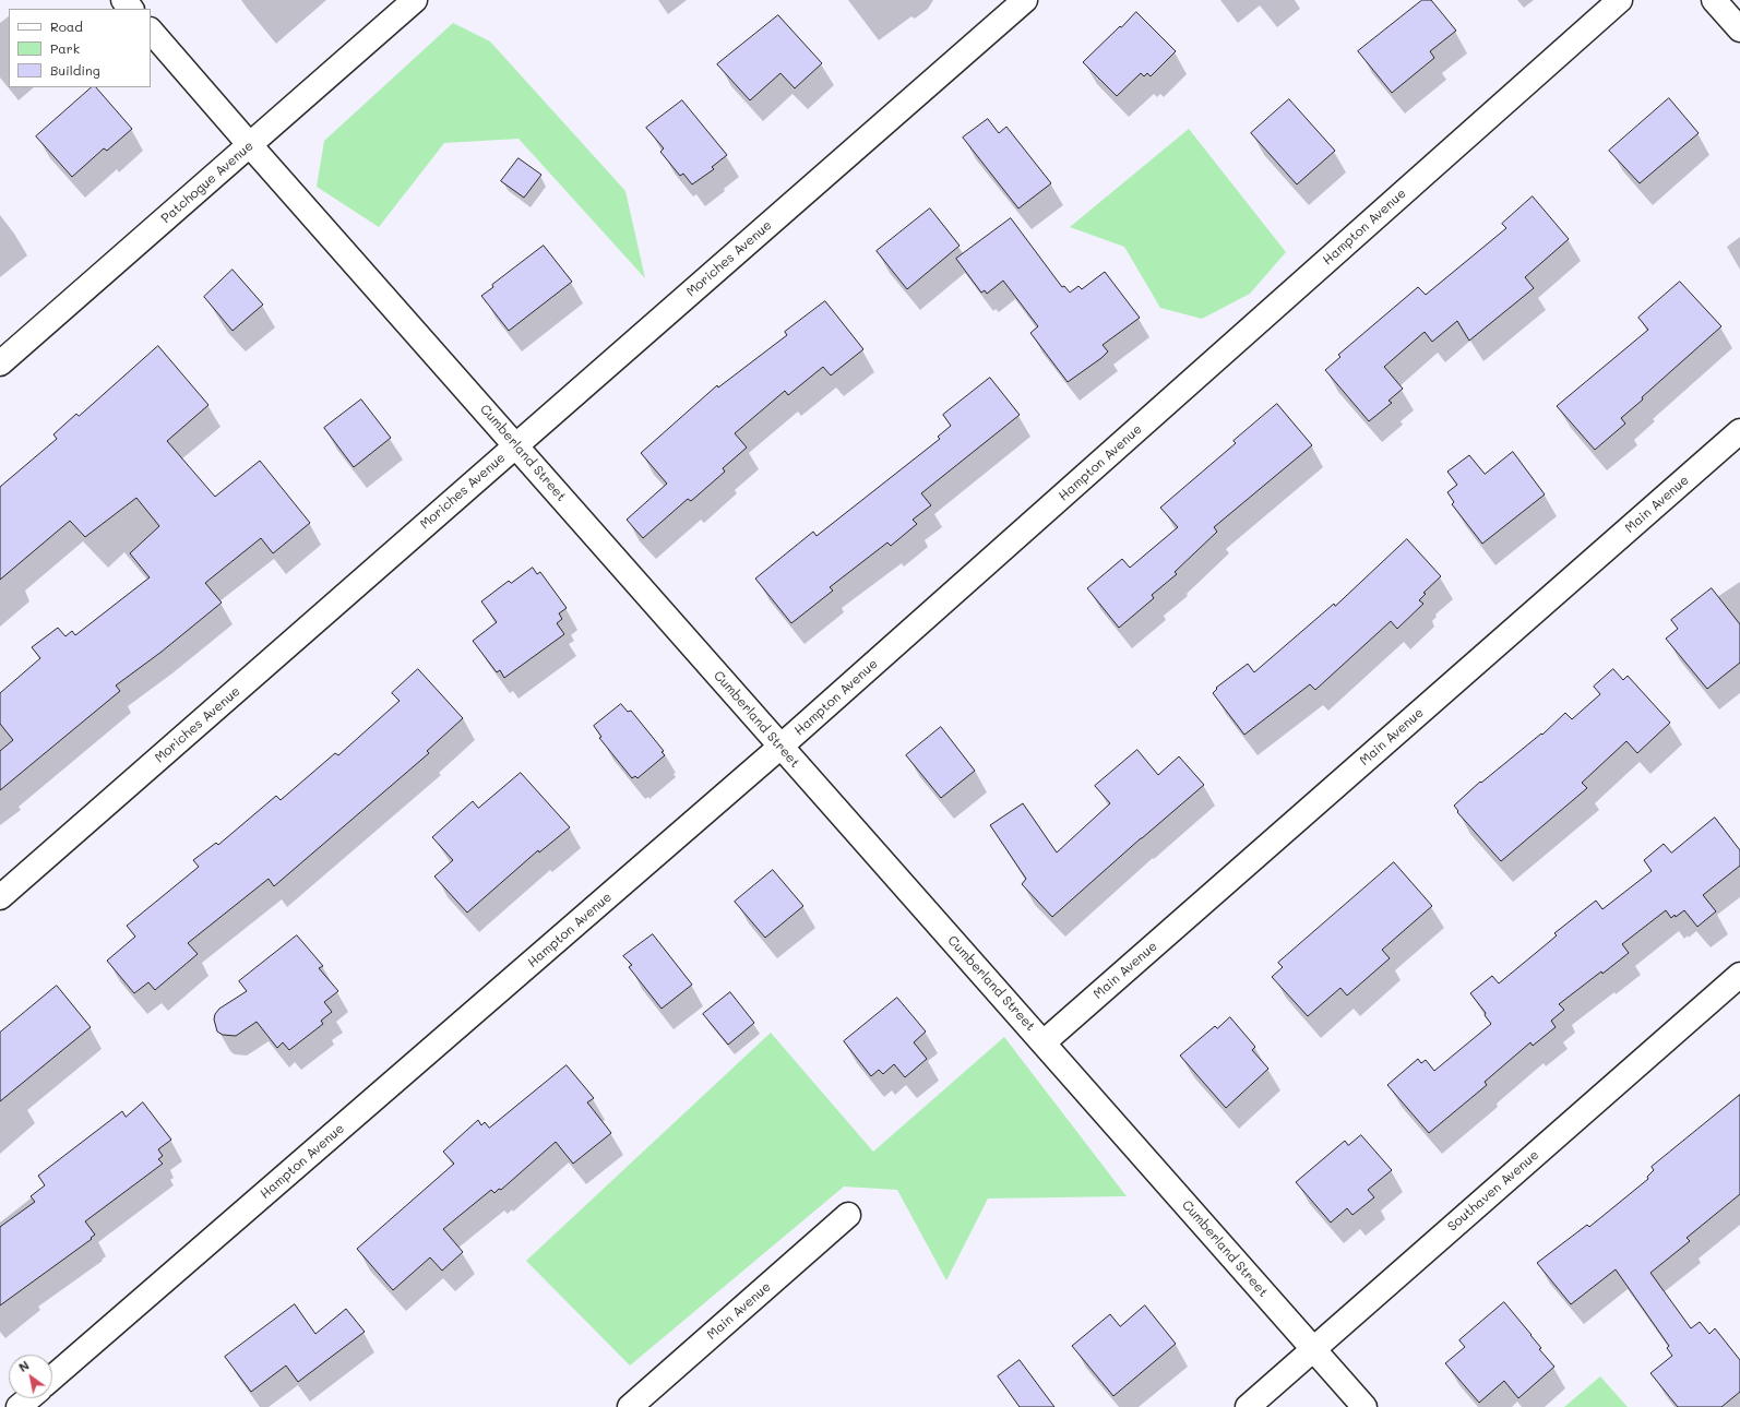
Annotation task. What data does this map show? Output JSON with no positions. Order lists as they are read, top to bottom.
{
  "streets": {
    "street": [
      "Patchogue Avenue",
      "Hampton Avenue",
      "Moriches Avenue",
      "Cumberland Street",
      "Main Avenue",
      "Southaven Avenue"
    ]
  },
  "crossings": [
    ["Patchogue Avenue", "Cumberland Street"],
    ["Hampton Avenue", "Cumberland Street"],
    ["Moriches Avenue", "Cumberland Street"],
    ["Cumberland Street", "Main Avenue"],
    ["Cumberland Street", "Southaven Avenue"]
  ],
  "legend": ["Road", "Park", "Building"],
  "north": "top left"
}
